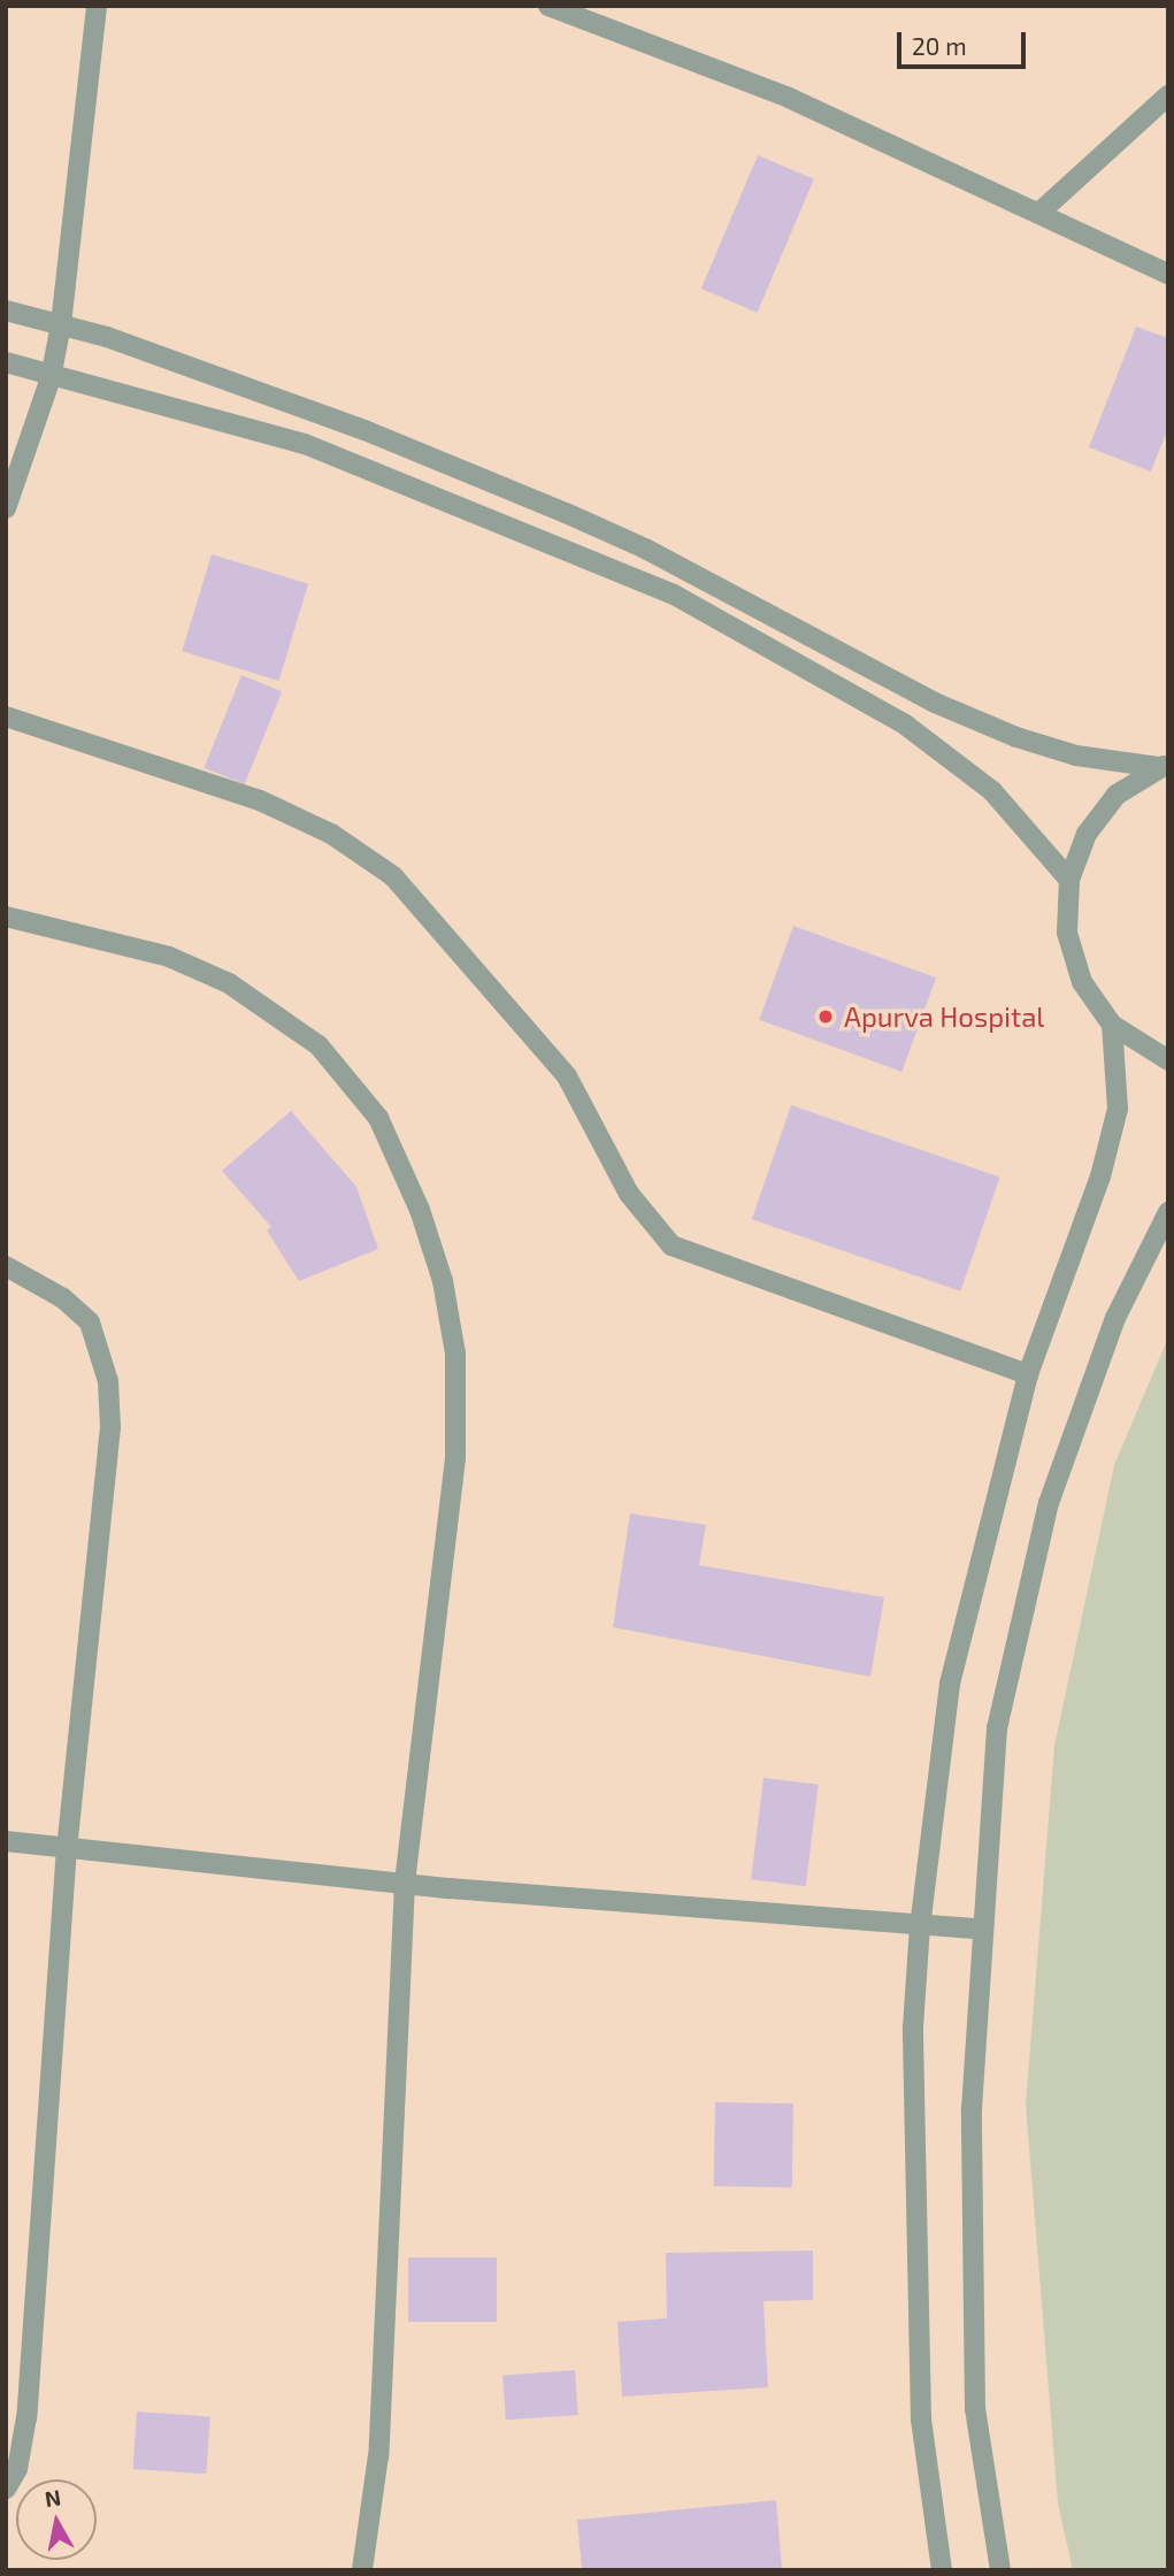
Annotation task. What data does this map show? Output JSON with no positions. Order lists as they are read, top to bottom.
{
  "places": ["Apurva Hospital"],
  "scale_bar": "20 m",
  "north": "top"
}
